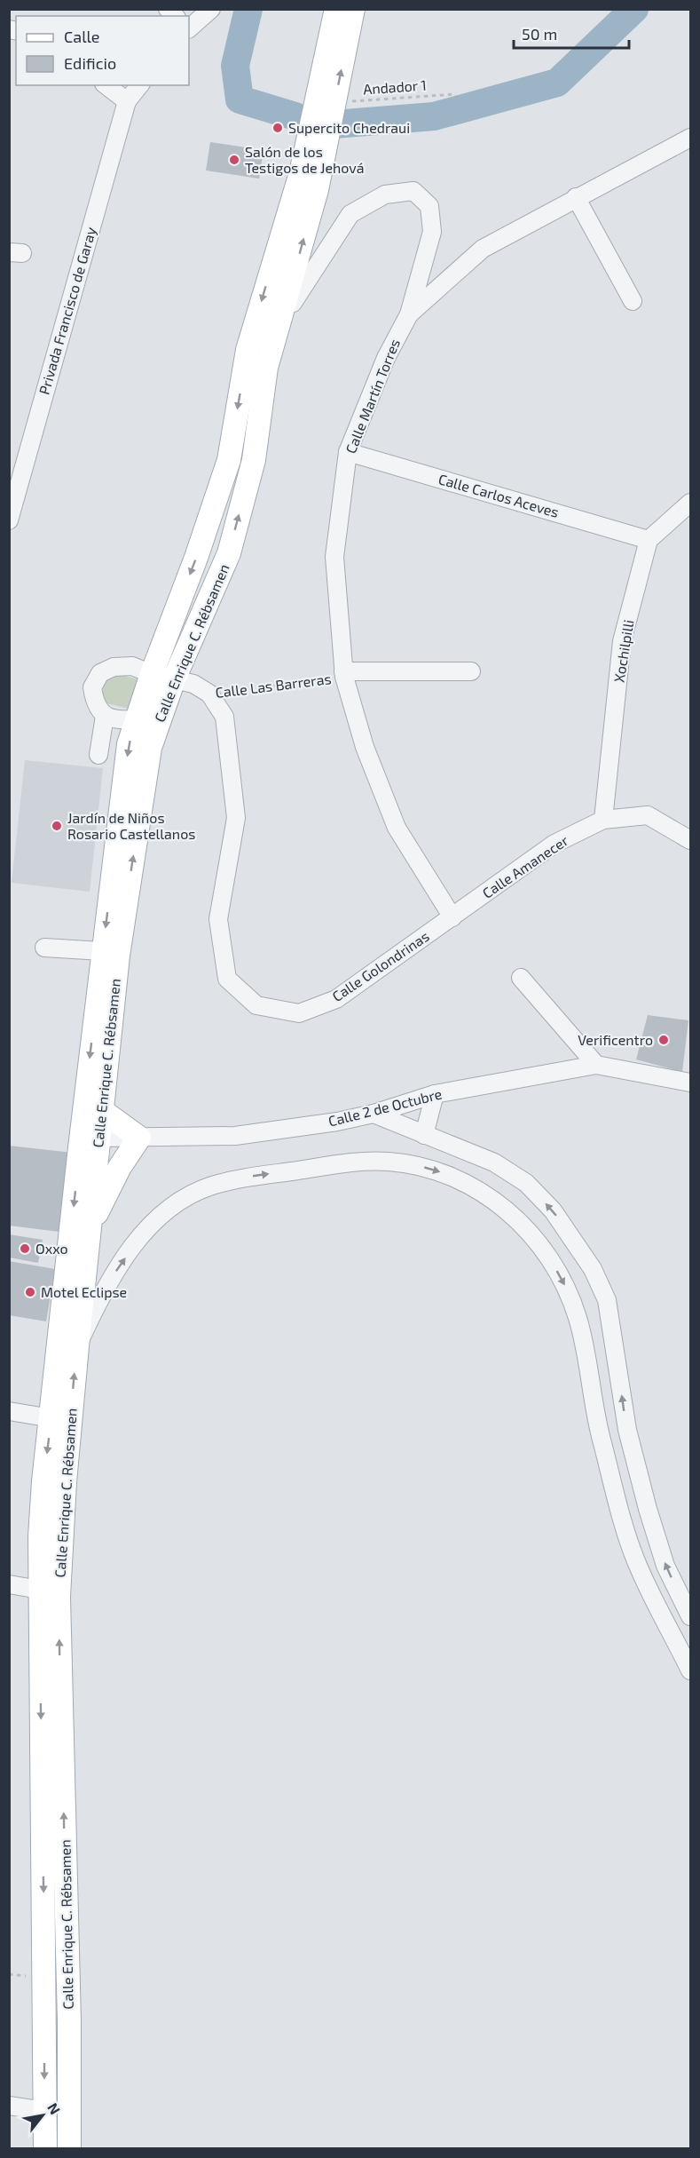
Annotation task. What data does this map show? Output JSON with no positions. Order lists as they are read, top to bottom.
{
  "streets": {
    "main road": ["Calle Enrique C. Rébsamen"],
    "street": [
      "Privada Francisco de Garay",
      "Calle Martín Torres",
      "Calle Carlos Aceves",
      "Xochilpilli",
      "Calle Las Barreras",
      "Calle Amanecer",
      "Calle Golondrinas",
      "Calle 2 de Octubre"
    ],
    "path": ["Andador 1"]
  },
  "crossings": [
    ["Andador 1", "Calle Enrique C. Rébsamen"],
    ["Calle Martín Torres", "Calle Carlos Aceves"],
    ["Calle Martín Torres", "Calle Las Barreras"],
    ["Calle Martín Torres", "Calle Amanecer"],
    ["Calle Martín Torres", "Calle Golondrinas"],
    ["Calle Carlos Aceves", "Xochilpilli"],
    ["Calle Enrique C. Rébsamen", "Calle Las Barreras"],
    ["Calle Enrique C. Rébsamen", "Calle 2 de Octubre"],
    ["Xochilpilli", "Calle Amanecer"],
    ["Calle Las Barreras", "Calle Golondrinas"],
    ["Calle Amanecer", "Calle Golondrinas"]
  ],
  "places": [
    "Supercito Chedraui",
    "Salón de los Testigos de Jehová",
    "Jardín de Niños Rosario Castellanos",
    "Verificentro",
    "Oxxo",
    "Motel Eclipse"
  ],
  "legend": ["Calle", "Edificio"],
  "scale_bar": "50 m",
  "north": "top right"
}
